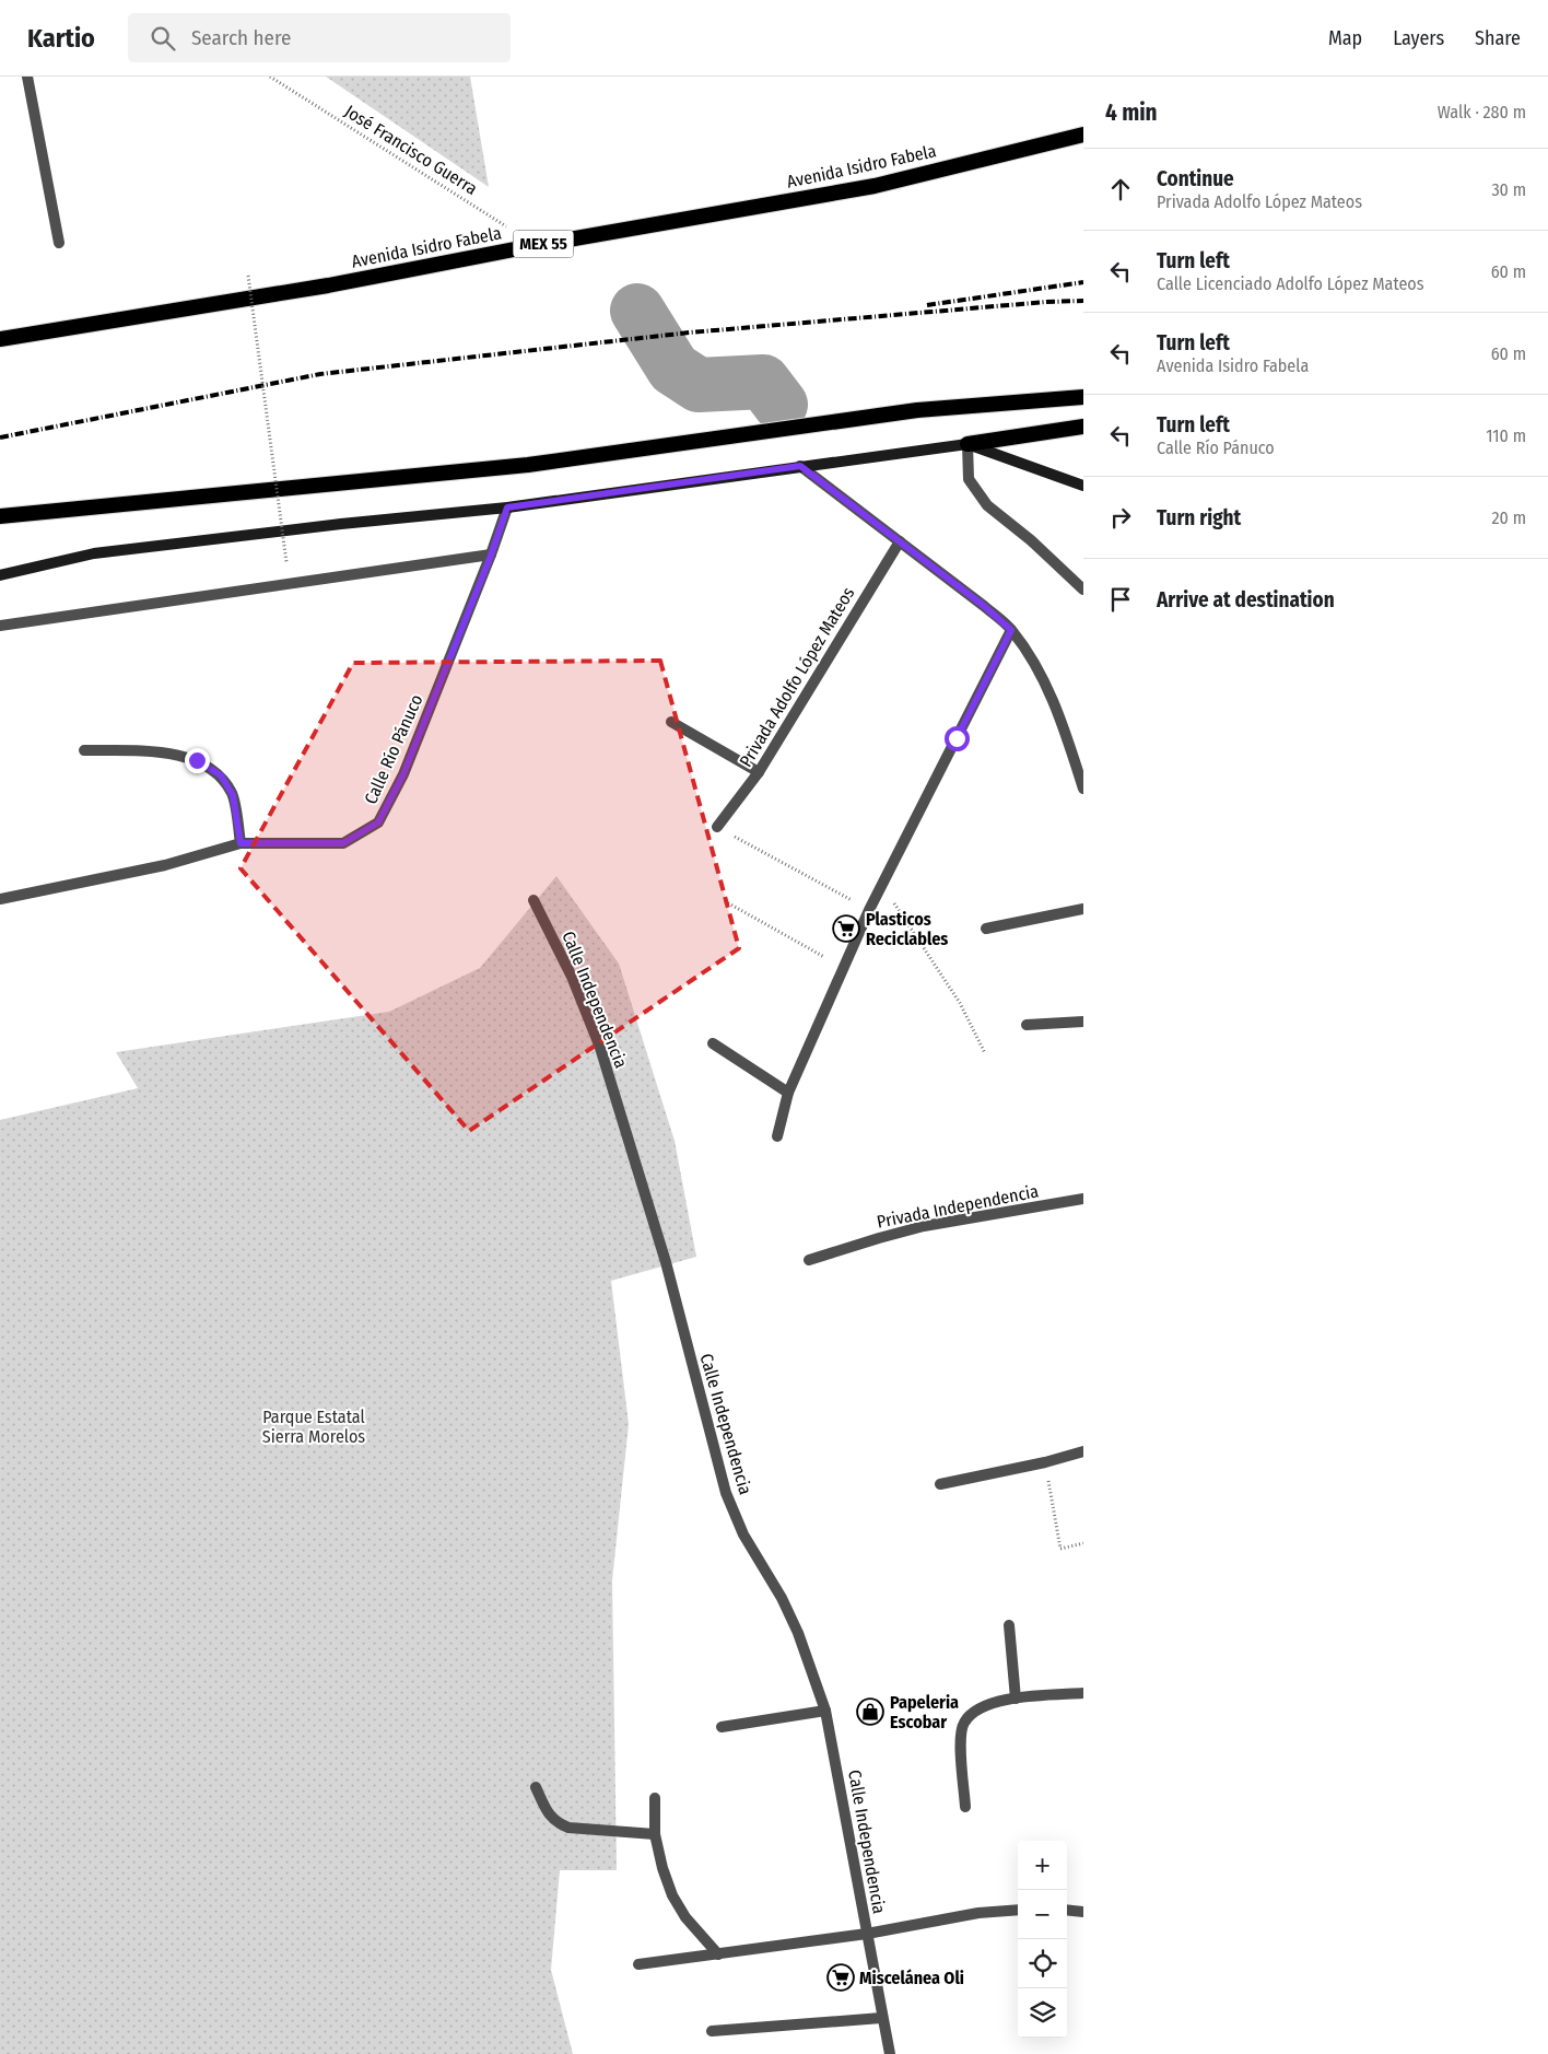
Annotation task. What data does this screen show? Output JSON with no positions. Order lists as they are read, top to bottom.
{
  "streets": {
    "highway": ["Avenida Isidro Fabela", "MEX 55"],
    "street": [
      "Privada Adolfo López Mateos",
      "Calle Río Pánuco",
      "Calle Independencia",
      "Privada Independencia"
    ],
    "path": ["José Francisco Guerra"]
  },
  "crossings": [
    ["José Francisco Guerra", "Avenida Isidro Fabela"]
  ],
  "parks": ["Parque Estatal Sierra Morelos"],
  "places": {
    "supermarket": ["Plasticos Reciclables", "Miscelánea Oli"],
    "shop": ["Papeleria Escobar"]
  },
  "page": {
    "header": "Kartio",
    "search": "Search here",
    "nav": ["Map", "Layers", "Share"],
    "heading": ["4 min", "Walk · 280 m"],
    "list": [
      ["Continue", "Privada Adolfo López Mateos", "30 m"],
      ["Turn left", "Calle Licenciado Adolfo López Mateos", "60 m"],
      ["Turn left", "Avenida Isidro Fabela", "60 m"],
      ["Turn left", "Calle Río Pánuco", "110 m"],
      ["Turn right", "20 m"],
      "Arrive at destination"
    ],
    "map_buttons": ["+", "−"]
  }
}
